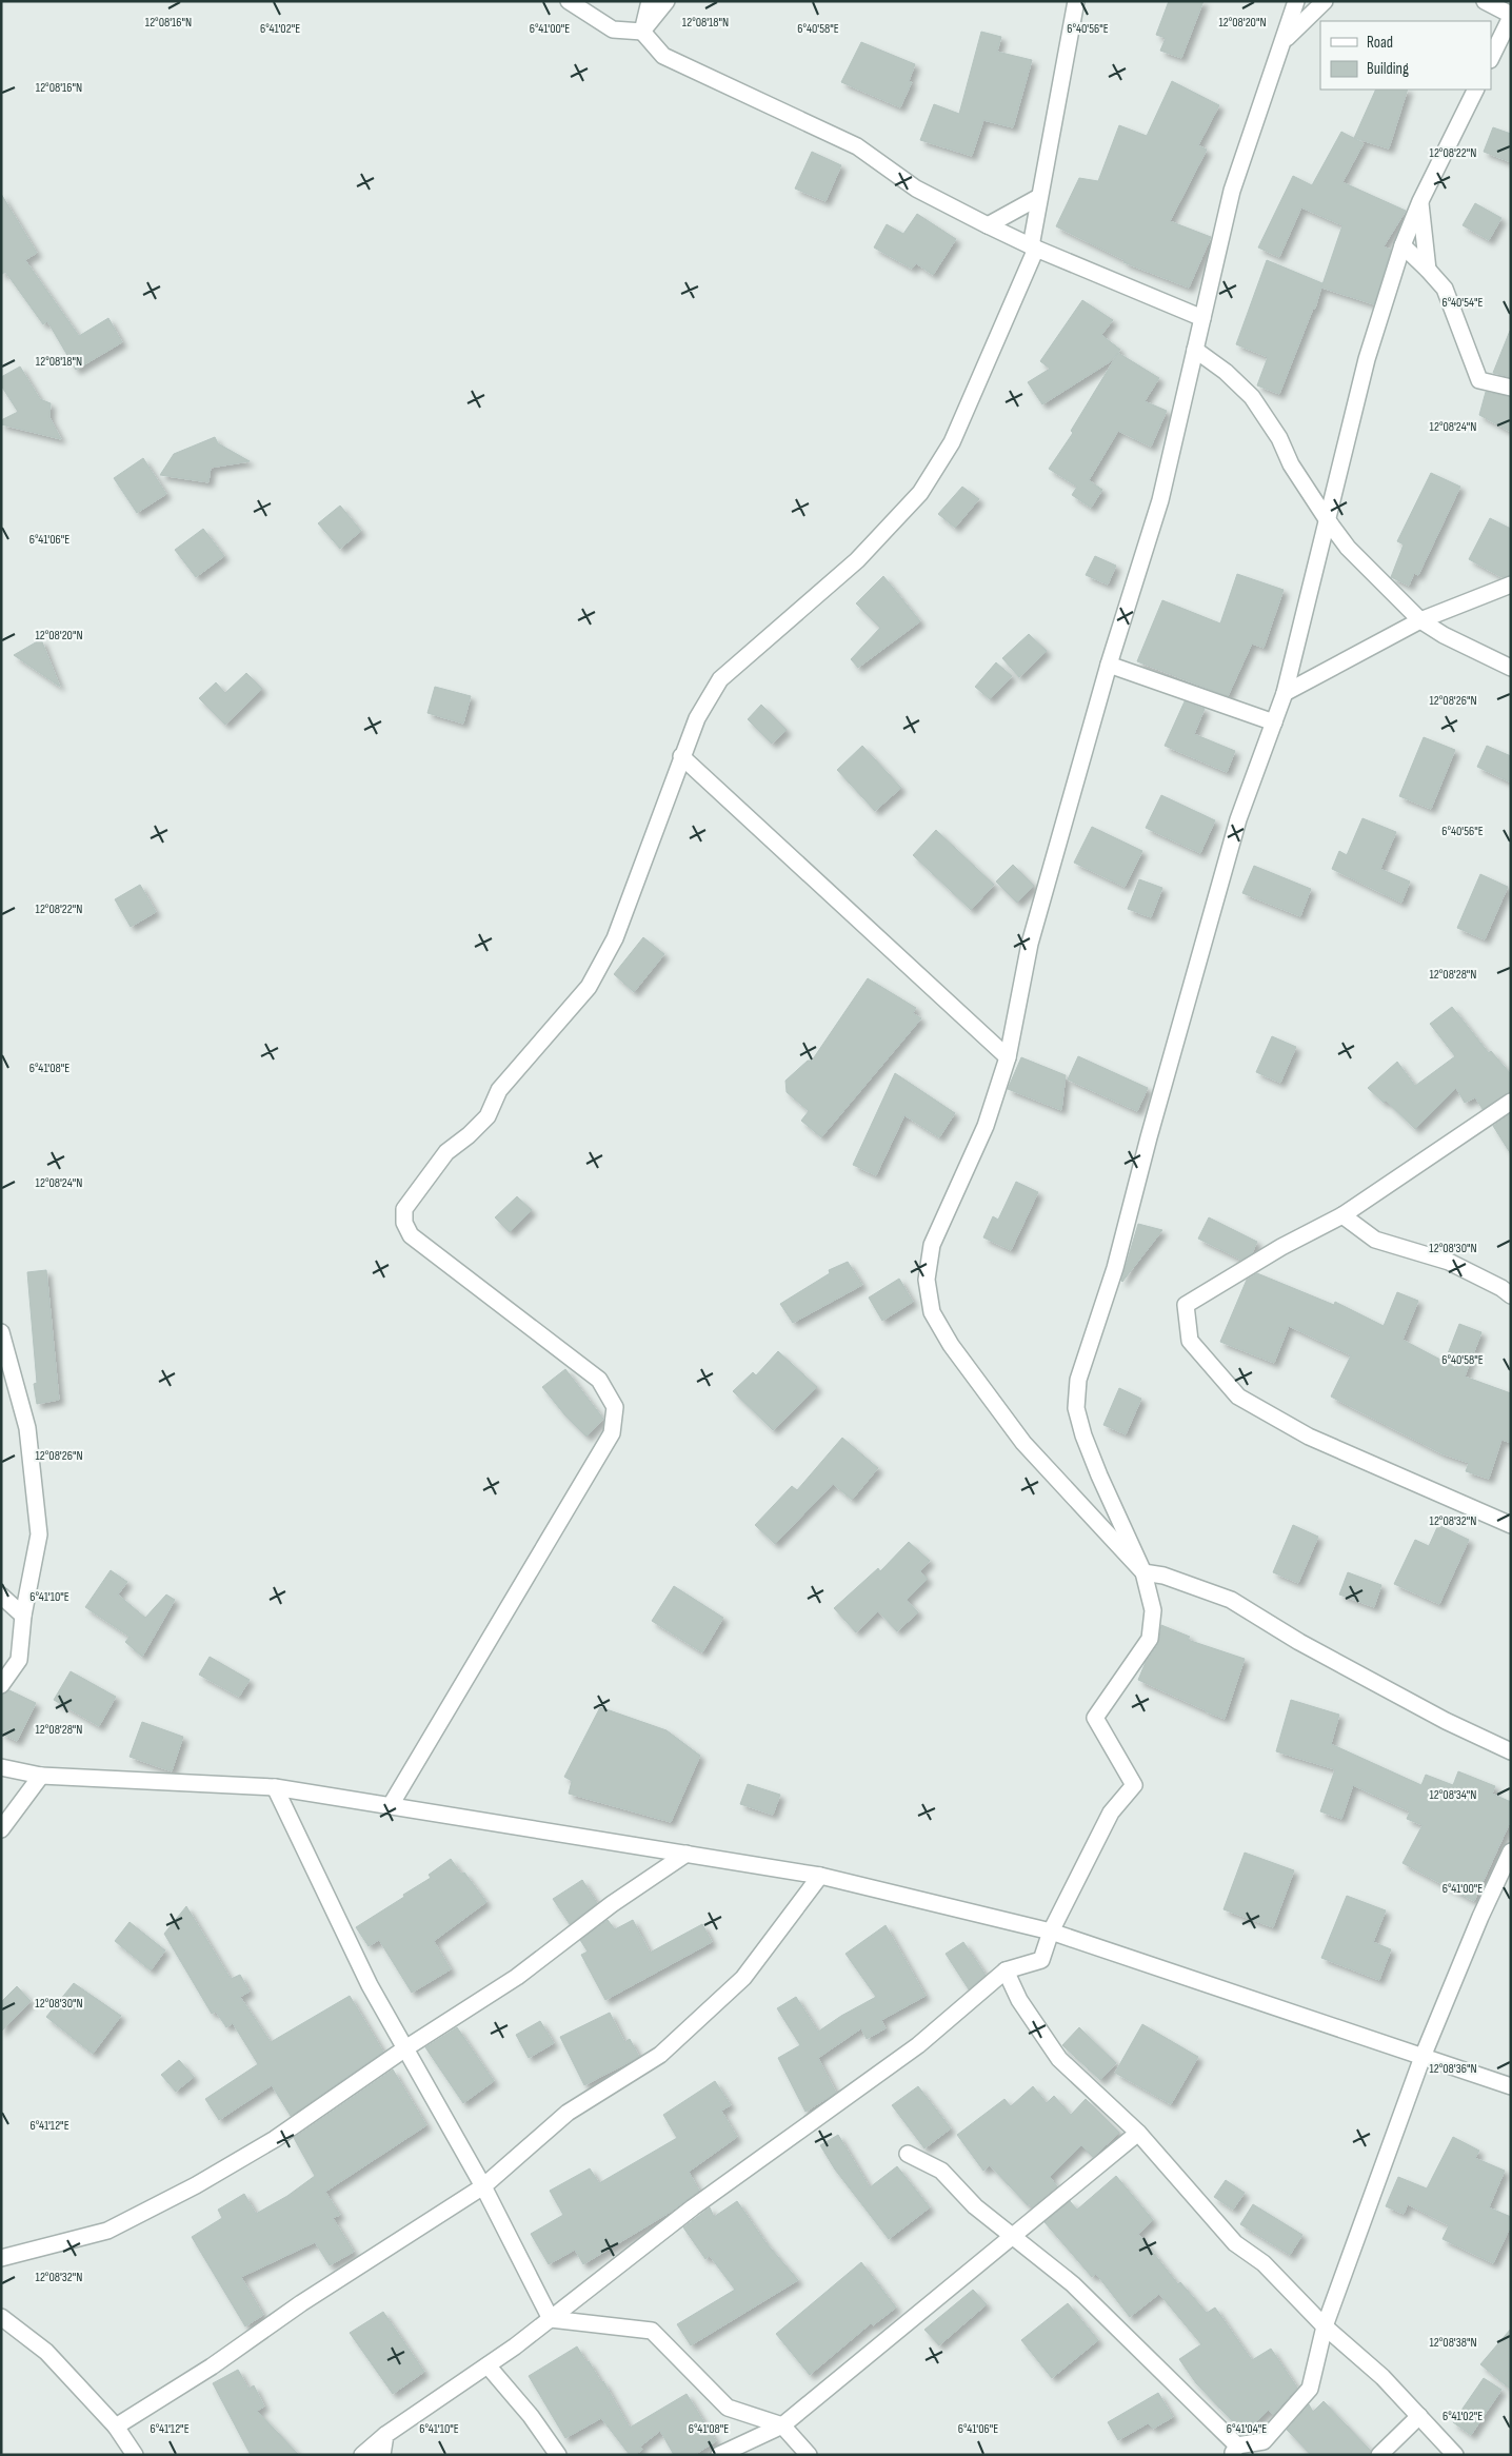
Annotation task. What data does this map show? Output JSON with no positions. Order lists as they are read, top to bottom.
{
  "legend": ["Road", "Building"],
  "coordinates": [
    "12°08'16\"N",
    "12°08'18\"N",
    "12°08'20\"N",
    "6°41'02\"E",
    "6°41'00\"E",
    "6°40'58\"E",
    "6°40'56\"E",
    "12°08'22\"N",
    "6°40'54\"E",
    "12°08'24\"N",
    "6°41'06\"E",
    "12°08'26\"N",
    "12°08'28\"N",
    "6°41'08\"E",
    "12°08'30\"N",
    "12°08'32\"N",
    "6°41'10\"E",
    "12°08'34\"N",
    "12°08'36\"N",
    "6°41'12\"E",
    "12°08'38\"N",
    "6°41'04\"E"
  ]
}
